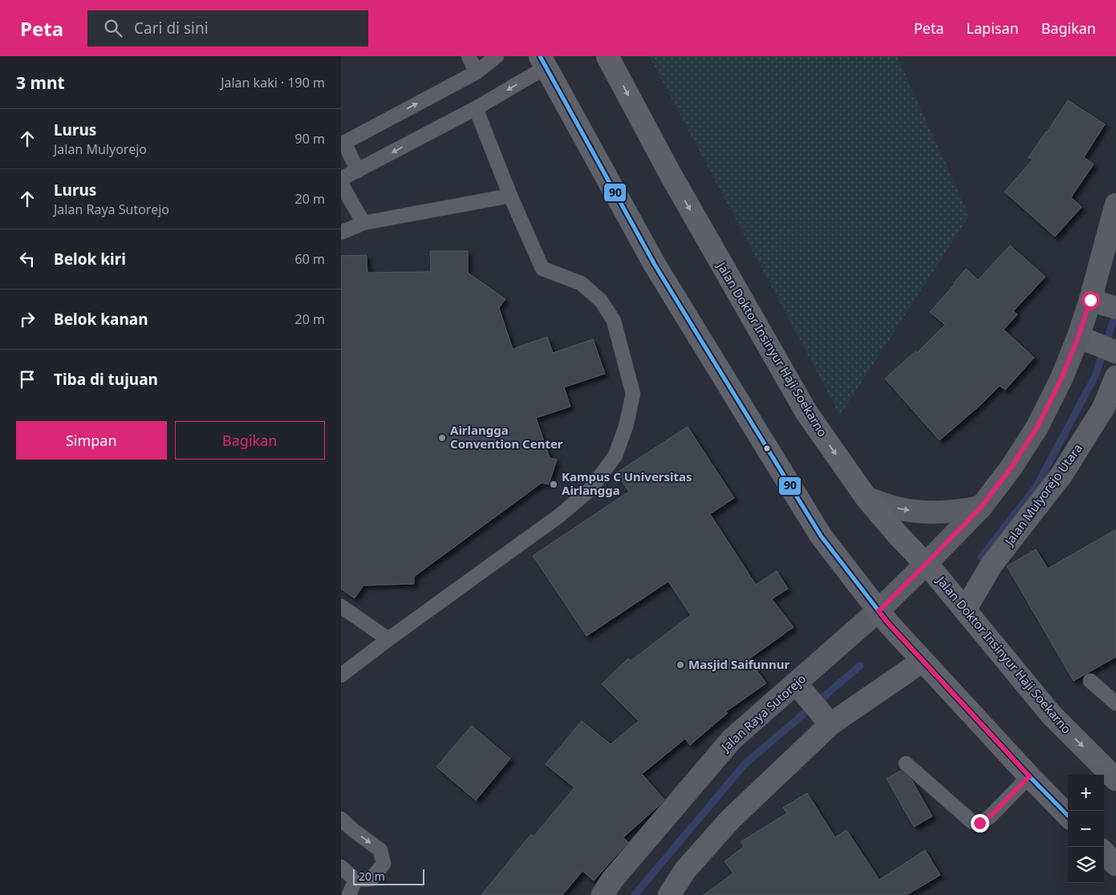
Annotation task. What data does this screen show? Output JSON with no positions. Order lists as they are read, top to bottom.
{
  "streets": {
    "main road": ["Jalan Doktor Insinyur Haji Soekarno", "Jalan Raya Sutorejo"],
    "street": ["Jalan Mulyorejo Utara"]
  },
  "crossings": [
    ["Jalan Doktor Insinyur Haji Soekarno", "Jalan Mulyorejo Utara"],
    ["Jalan Doktor Insinyur Haji Soekarno", "Jalan Raya Sutorejo"]
  ],
  "places": ["Airlangga Convention Center", "Kampus C Universitas Airlangga", "Masjid Saifunnur"],
  "lines": ["transit line 90"],
  "scale_bar": "20 m",
  "page": {
    "header": "Peta",
    "search": "Cari di sini",
    "nav": ["Peta", "Lapisan", "Bagikan"],
    "heading": ["3 mnt", "Jalan kaki · 190 m"],
    "list": [
      ["Lurus", "Jalan Mulyorejo", "90 m"],
      ["Lurus", "Jalan Raya Sutorejo", "20 m"],
      ["Belok kiri", "60 m"],
      ["Belok kanan", "20 m"],
      "Tiba di tujuan"
    ],
    "buttons": ["Simpan", "Bagikan"],
    "map_buttons": ["+", "−"],
    "scale": "20 m"
  }
}
